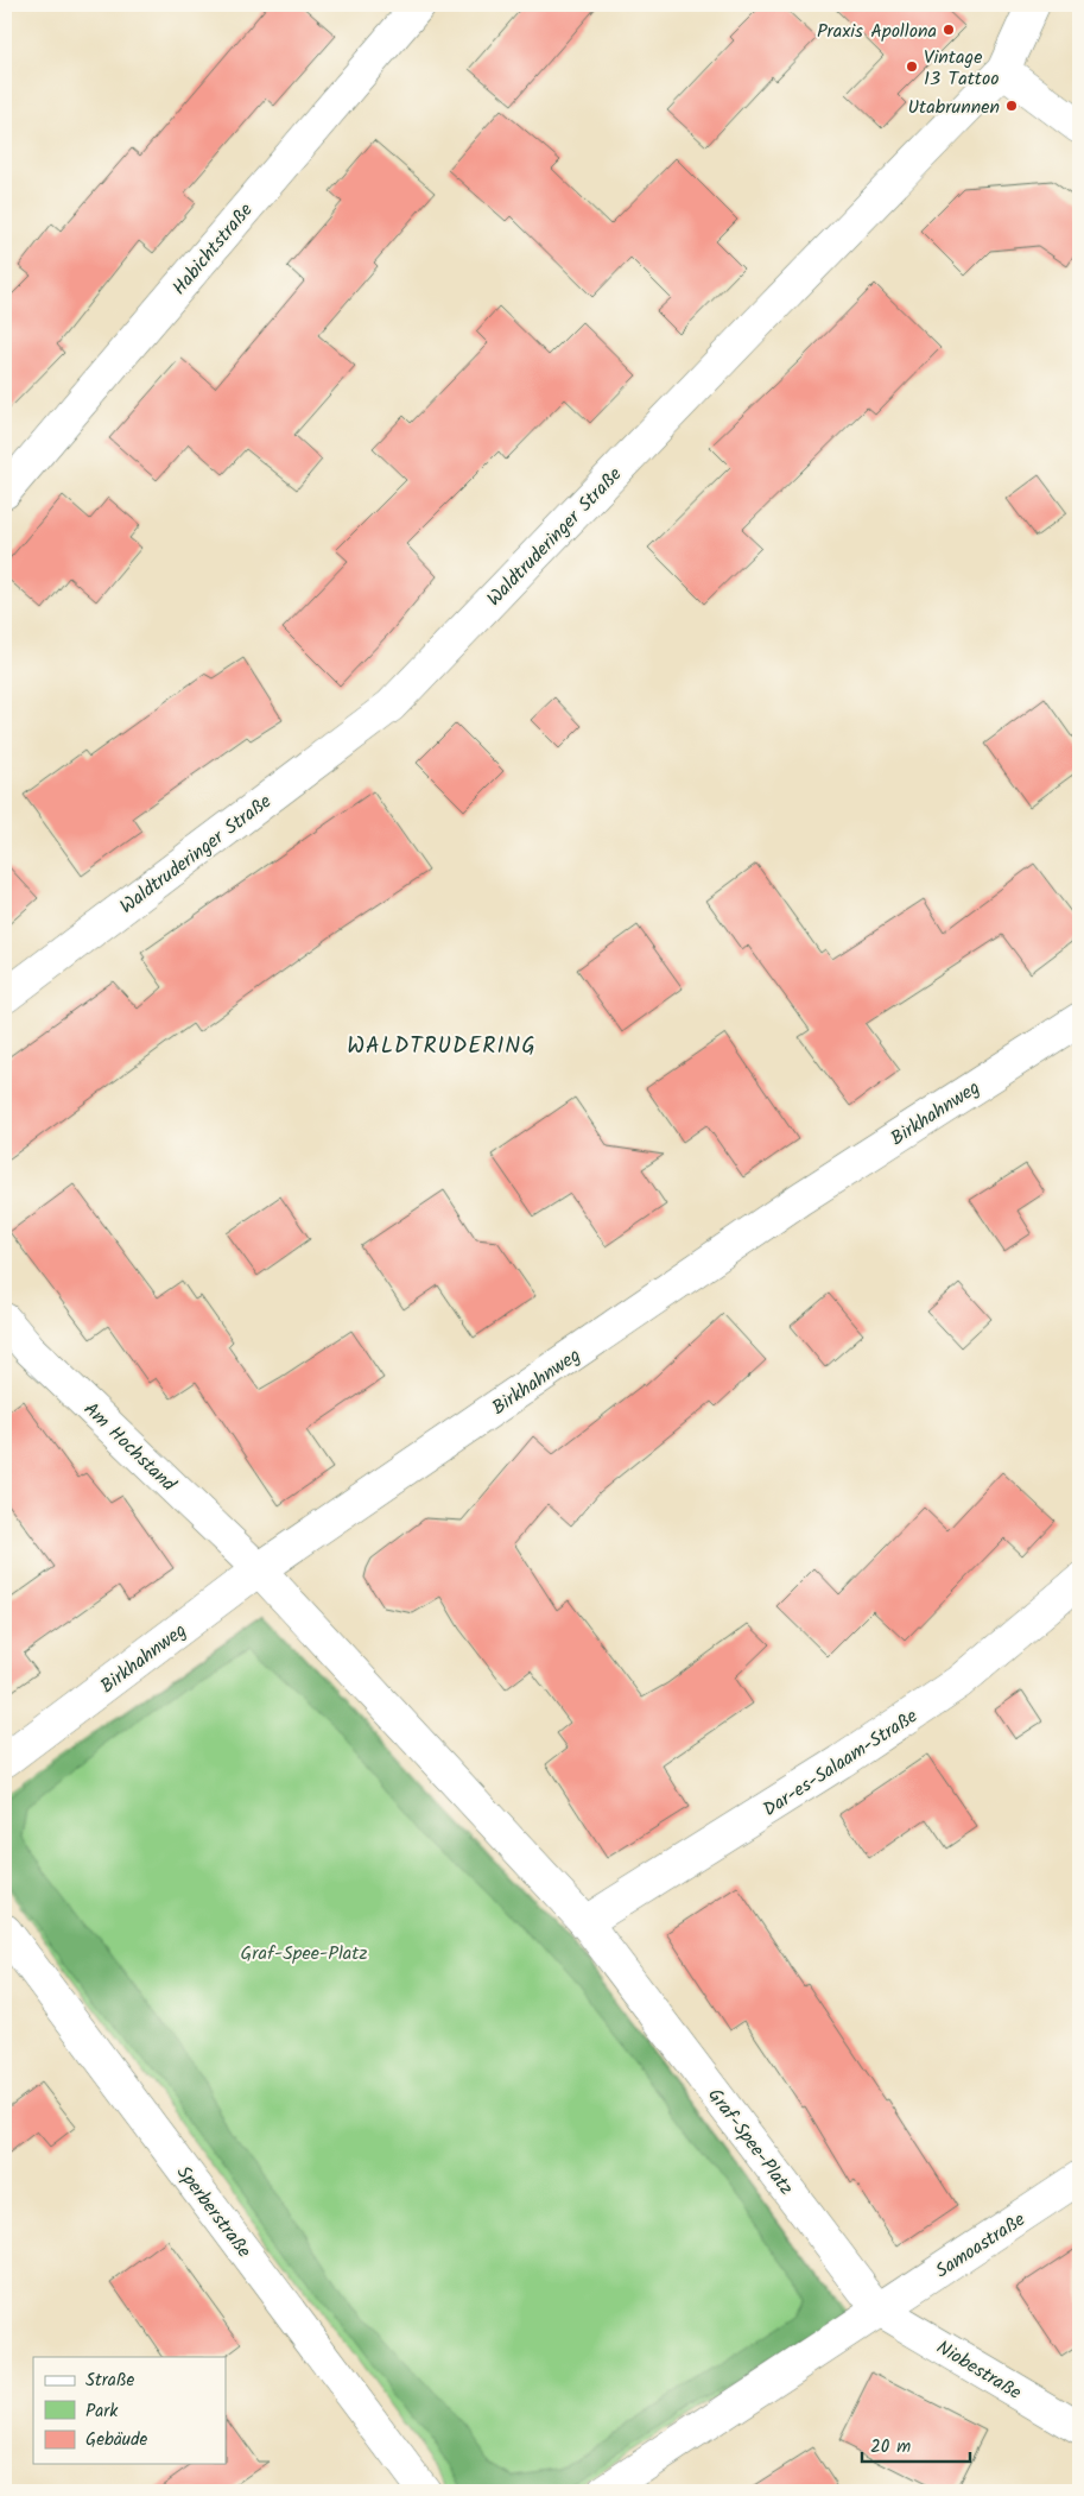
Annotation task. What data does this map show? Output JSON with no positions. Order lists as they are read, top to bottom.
{
  "streets": {
    "street": [
      "Habichtstraße",
      "Waldtruderinger Straße",
      "Birkhahnweg",
      "Am Hochstand",
      "Dar-es-Salaam-Straße",
      "Graf-Spee-Platz",
      "Sperberstraße",
      "Samoastraße",
      "Niobestraße"
    ]
  },
  "crossings": [
    ["Birkhahnweg", "Am Hochstand"],
    ["Birkhahnweg", "Graf-Spee-Platz"],
    ["Am Hochstand", "Graf-Spee-Platz"],
    ["Dar-es-Salaam-Straße", "Graf-Spee-Platz"],
    ["Graf-Spee-Platz", "Samoastraße"],
    ["Graf-Spee-Platz", "Niobestraße"],
    ["Samoastraße", "Niobestraße"]
  ],
  "districts": ["WALDTRUDERING"],
  "parks": ["Graf-Spee-Platz"],
  "places": ["Praxis Apollona", "Vintage 13 Tattoo", "Utabrunnen"],
  "legend": ["Straße", "Park", "Gebäude"],
  "scale_bar": "20 m"
}
